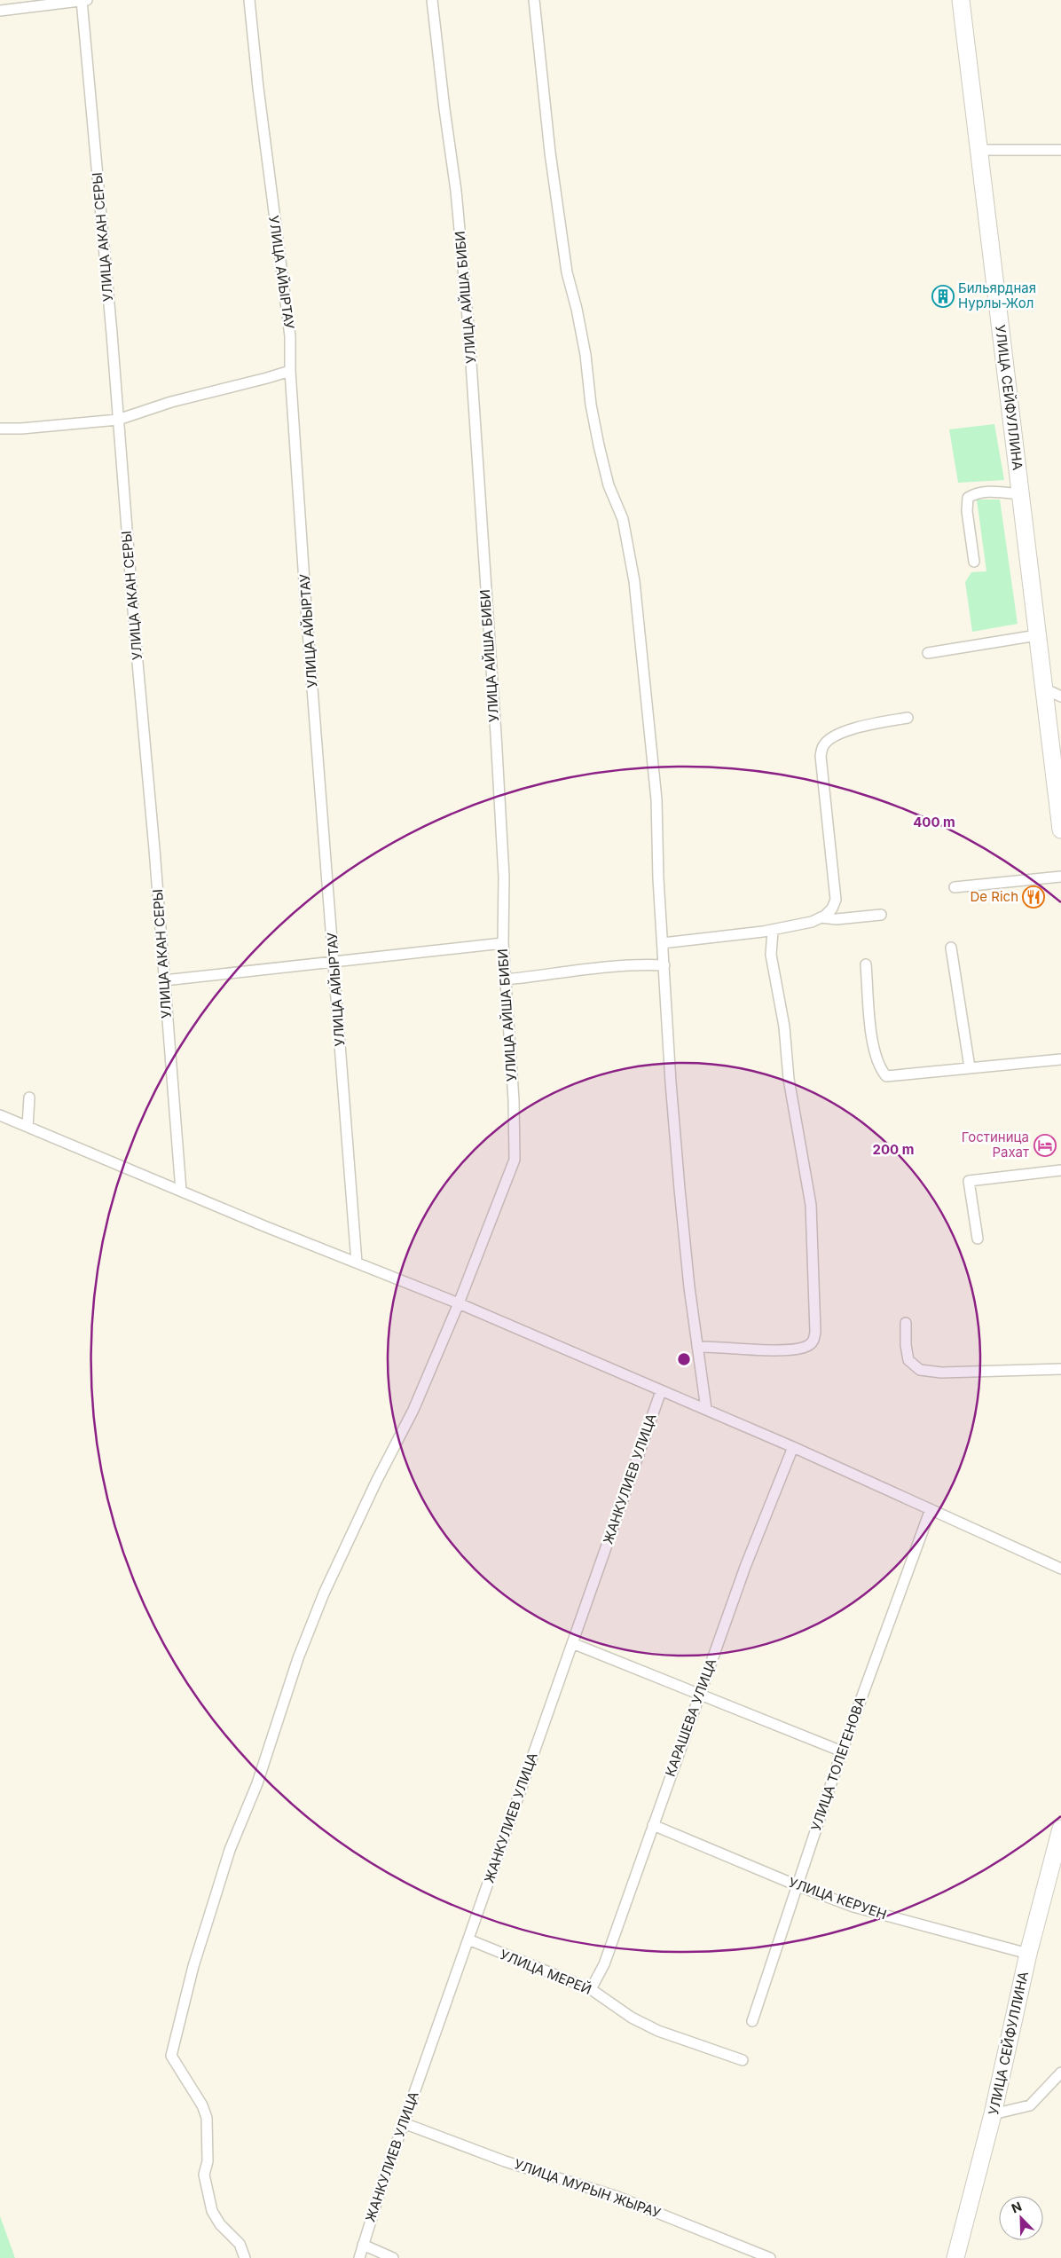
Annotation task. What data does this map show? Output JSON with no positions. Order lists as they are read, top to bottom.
{
  "streets": {
    "main road": ["УЛИЦА СЕЙФУЛЛИНА"],
    "street": [
      "УЛИЦА АКАН СЕРЫ",
      "УЛИЦА АЙЫРТАУ",
      "УЛИЦА АЙША БИБИ",
      "ЖАНКУЛИЕВ УЛИЦА",
      "КАРАШЕВА УЛИЦА",
      "УЛИЦА ТОЛЕГЕНОВА",
      "УЛИЦА КЕРУЕН",
      "УЛИЦА МЕРЕЙ",
      "УЛИЦА МУРЫН ЖЫРАУ"
    ]
  },
  "crossings": [
    ["УЛИЦА СЕЙФУЛЛИНА", "УЛИЦА КЕРУЕН"],
    ["ЖАНКУЛИЕВ УЛИЦА", "УЛИЦА МЕРЕЙ"],
    ["ЖАНКУЛИЕВ УЛИЦА", "УЛИЦА МУРЫН ЖЫРАУ"],
    ["КАРАШЕВА УЛИЦА", "УЛИЦА КЕРУЕН"],
    ["КАРАШЕВА УЛИЦА", "УЛИЦА МЕРЕЙ"],
    ["УЛИЦА ТОЛЕГЕНОВА", "УЛИЦА КЕРУЕН"]
  ],
  "places": {
    "building": ["Бильярдная Нурлы-Жол"],
    "restaurant": ["De Rich"],
    "hotel": ["Гостиница Рахат"]
  },
  "north": "top left",
  "rings": ["400 m", "200 m"]
}
